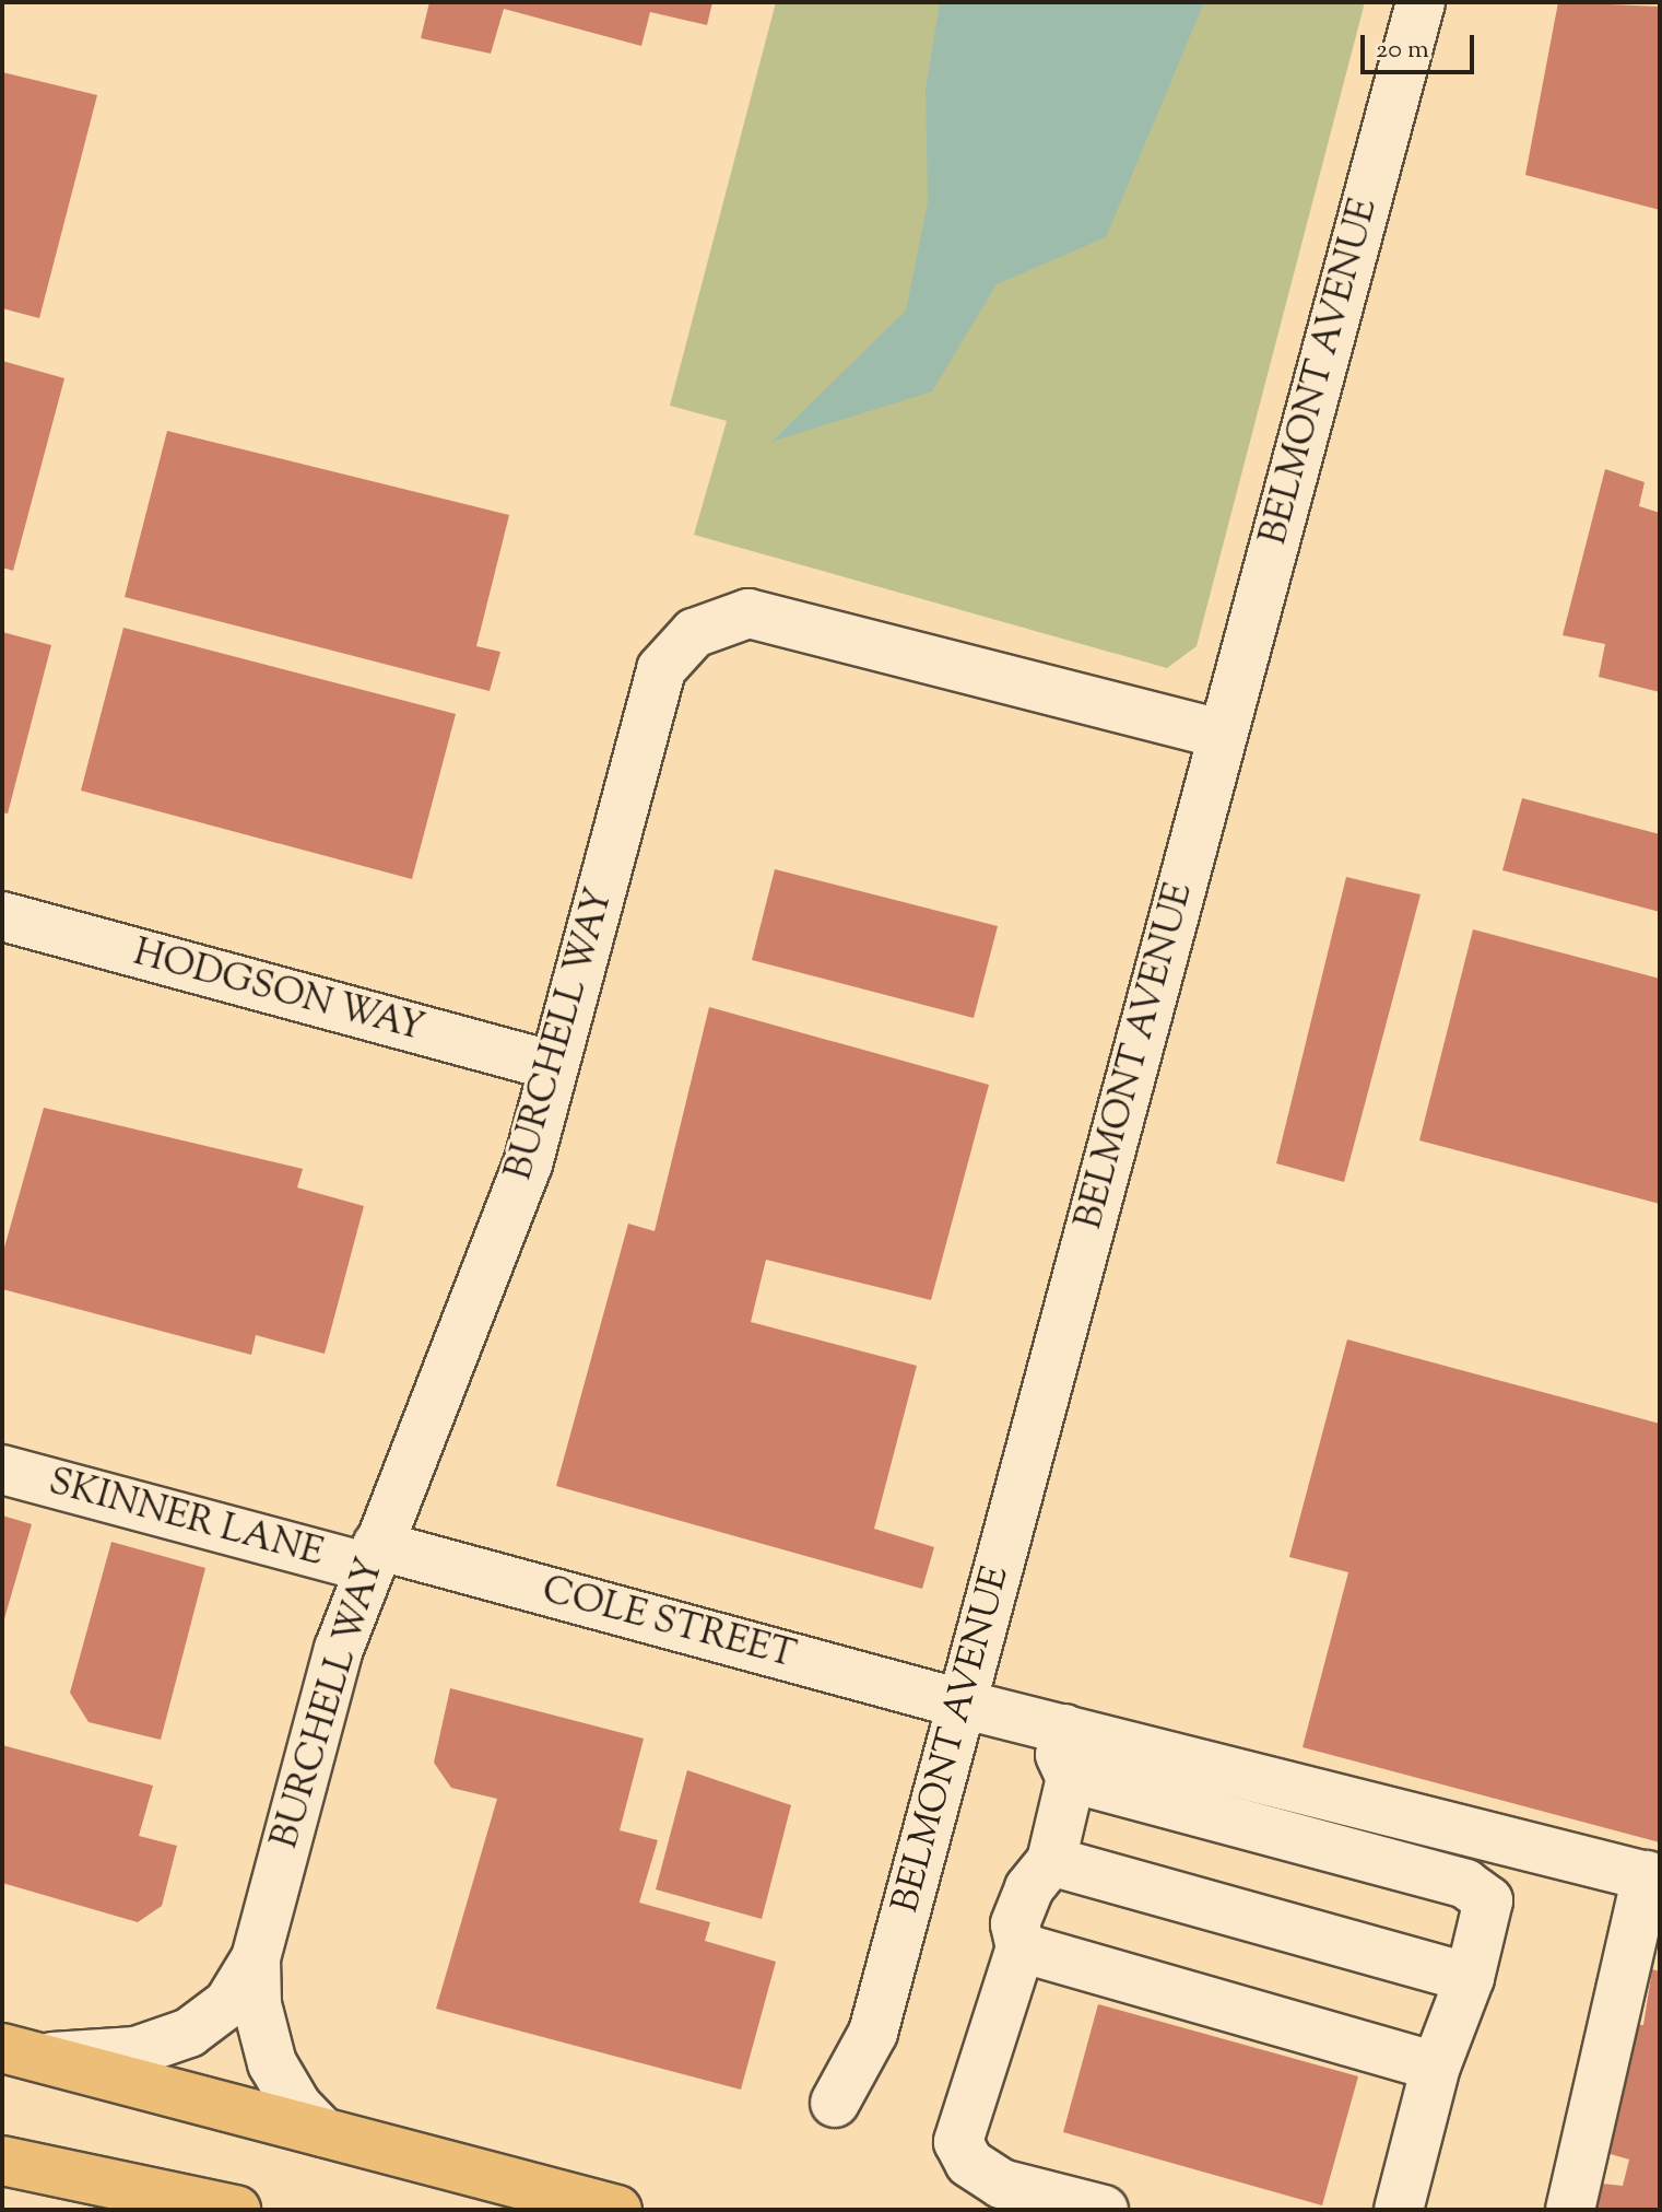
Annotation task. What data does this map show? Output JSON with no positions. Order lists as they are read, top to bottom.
{
  "streets": {
    "street": [
      "BELMONT AVENUE",
      "HODGSON WAY",
      "BURCHELL WAY",
      "SKINNER LANE",
      "COLE STREET"
    ]
  },
  "crossings": [
    ["BELMONT AVENUE", "BURCHELL WAY"],
    ["BELMONT AVENUE", "COLE STREET"],
    ["HODGSON WAY", "BURCHELL WAY"],
    ["BURCHELL WAY", "SKINNER LANE"],
    ["BURCHELL WAY", "COLE STREET"],
    ["SKINNER LANE", "COLE STREET"]
  ],
  "scale_bar": "20 m"
}
